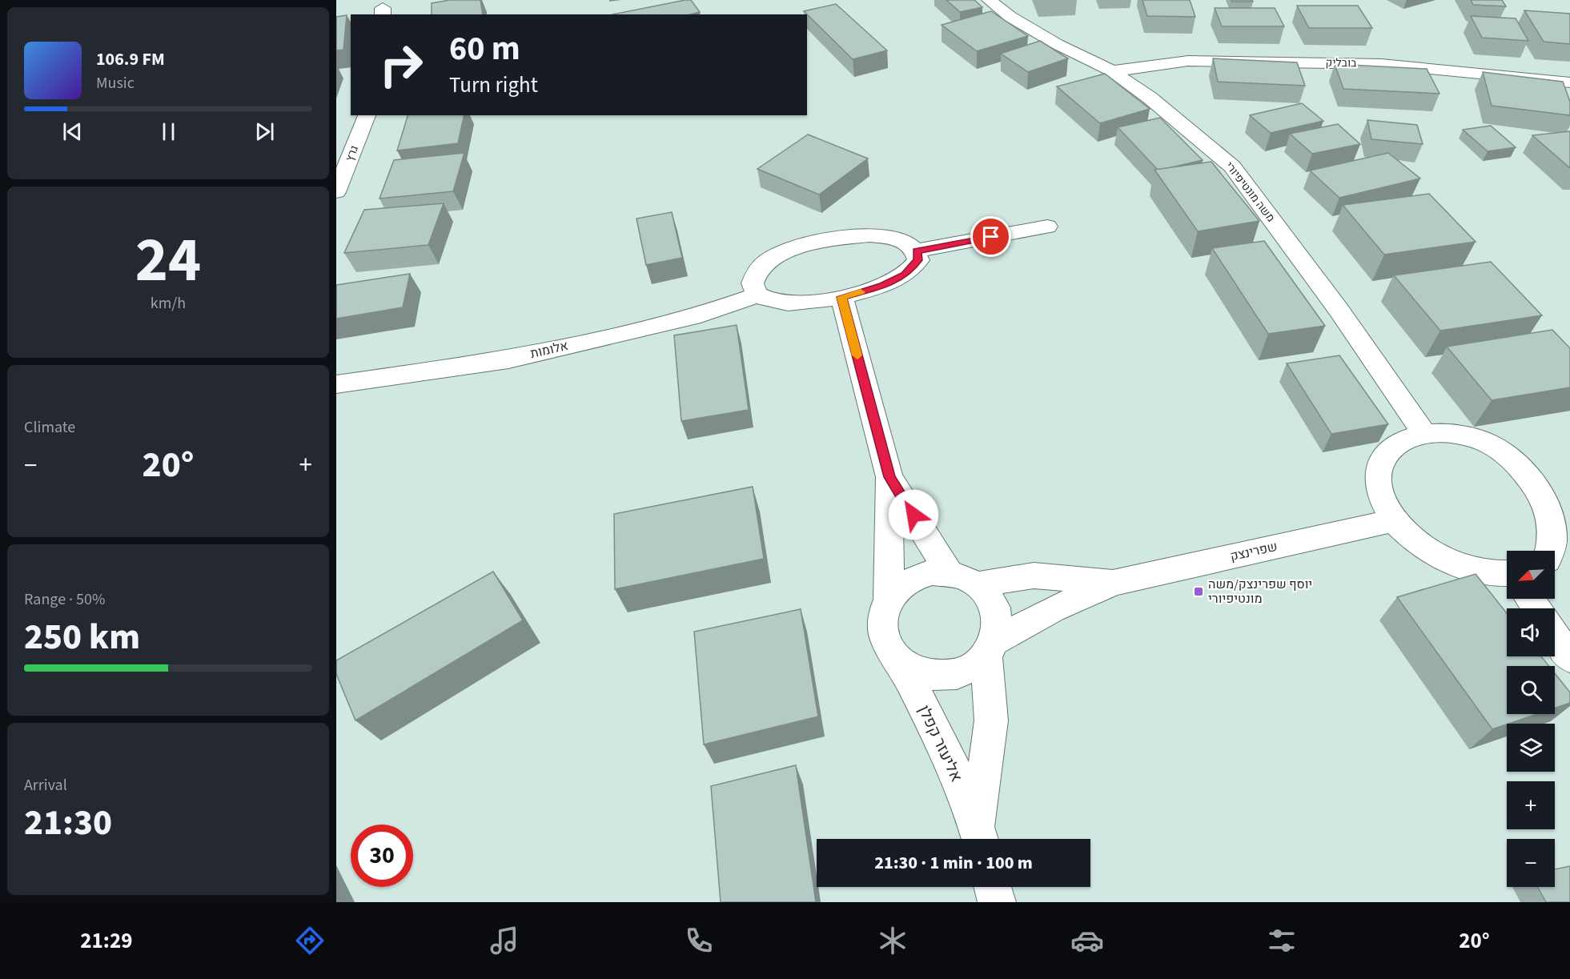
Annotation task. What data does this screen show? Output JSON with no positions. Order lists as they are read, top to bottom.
{
  "streets": {
    "street": [
      "בובליק",
      "גרץ",
      "משה מונטיפיורי",
      "אלומות",
      "שפרינצק",
      "אליעזר קפלן"
    ]
  },
  "crossings": [
    ["בובליק", "משה מונטיפיורי"],
    ["שפרינצק", "אליעזר קפלן"]
  ],
  "places": {
    "transit": ["יוסף שפרינצק/משה מונטיפיורי"]
  },
  "north": "bottom left",
  "page": {
    "turn": ["60 m", "Turn right"],
    "song": ["106.9 FM", "Music"],
    "tile": [
      ["24", "km/h"],
      "Climate",
      ["Range · 50%", "250 km"],
      ["Arrival", "21:30"]
    ],
    "heat": ["−", "20°", "+"],
    "map_buttons": ["+", "−"],
    "limit": "30",
    "trip": "21:30 · 1 min · 100 m",
    "tabs": ["21:29", "20°"]
  }
}
